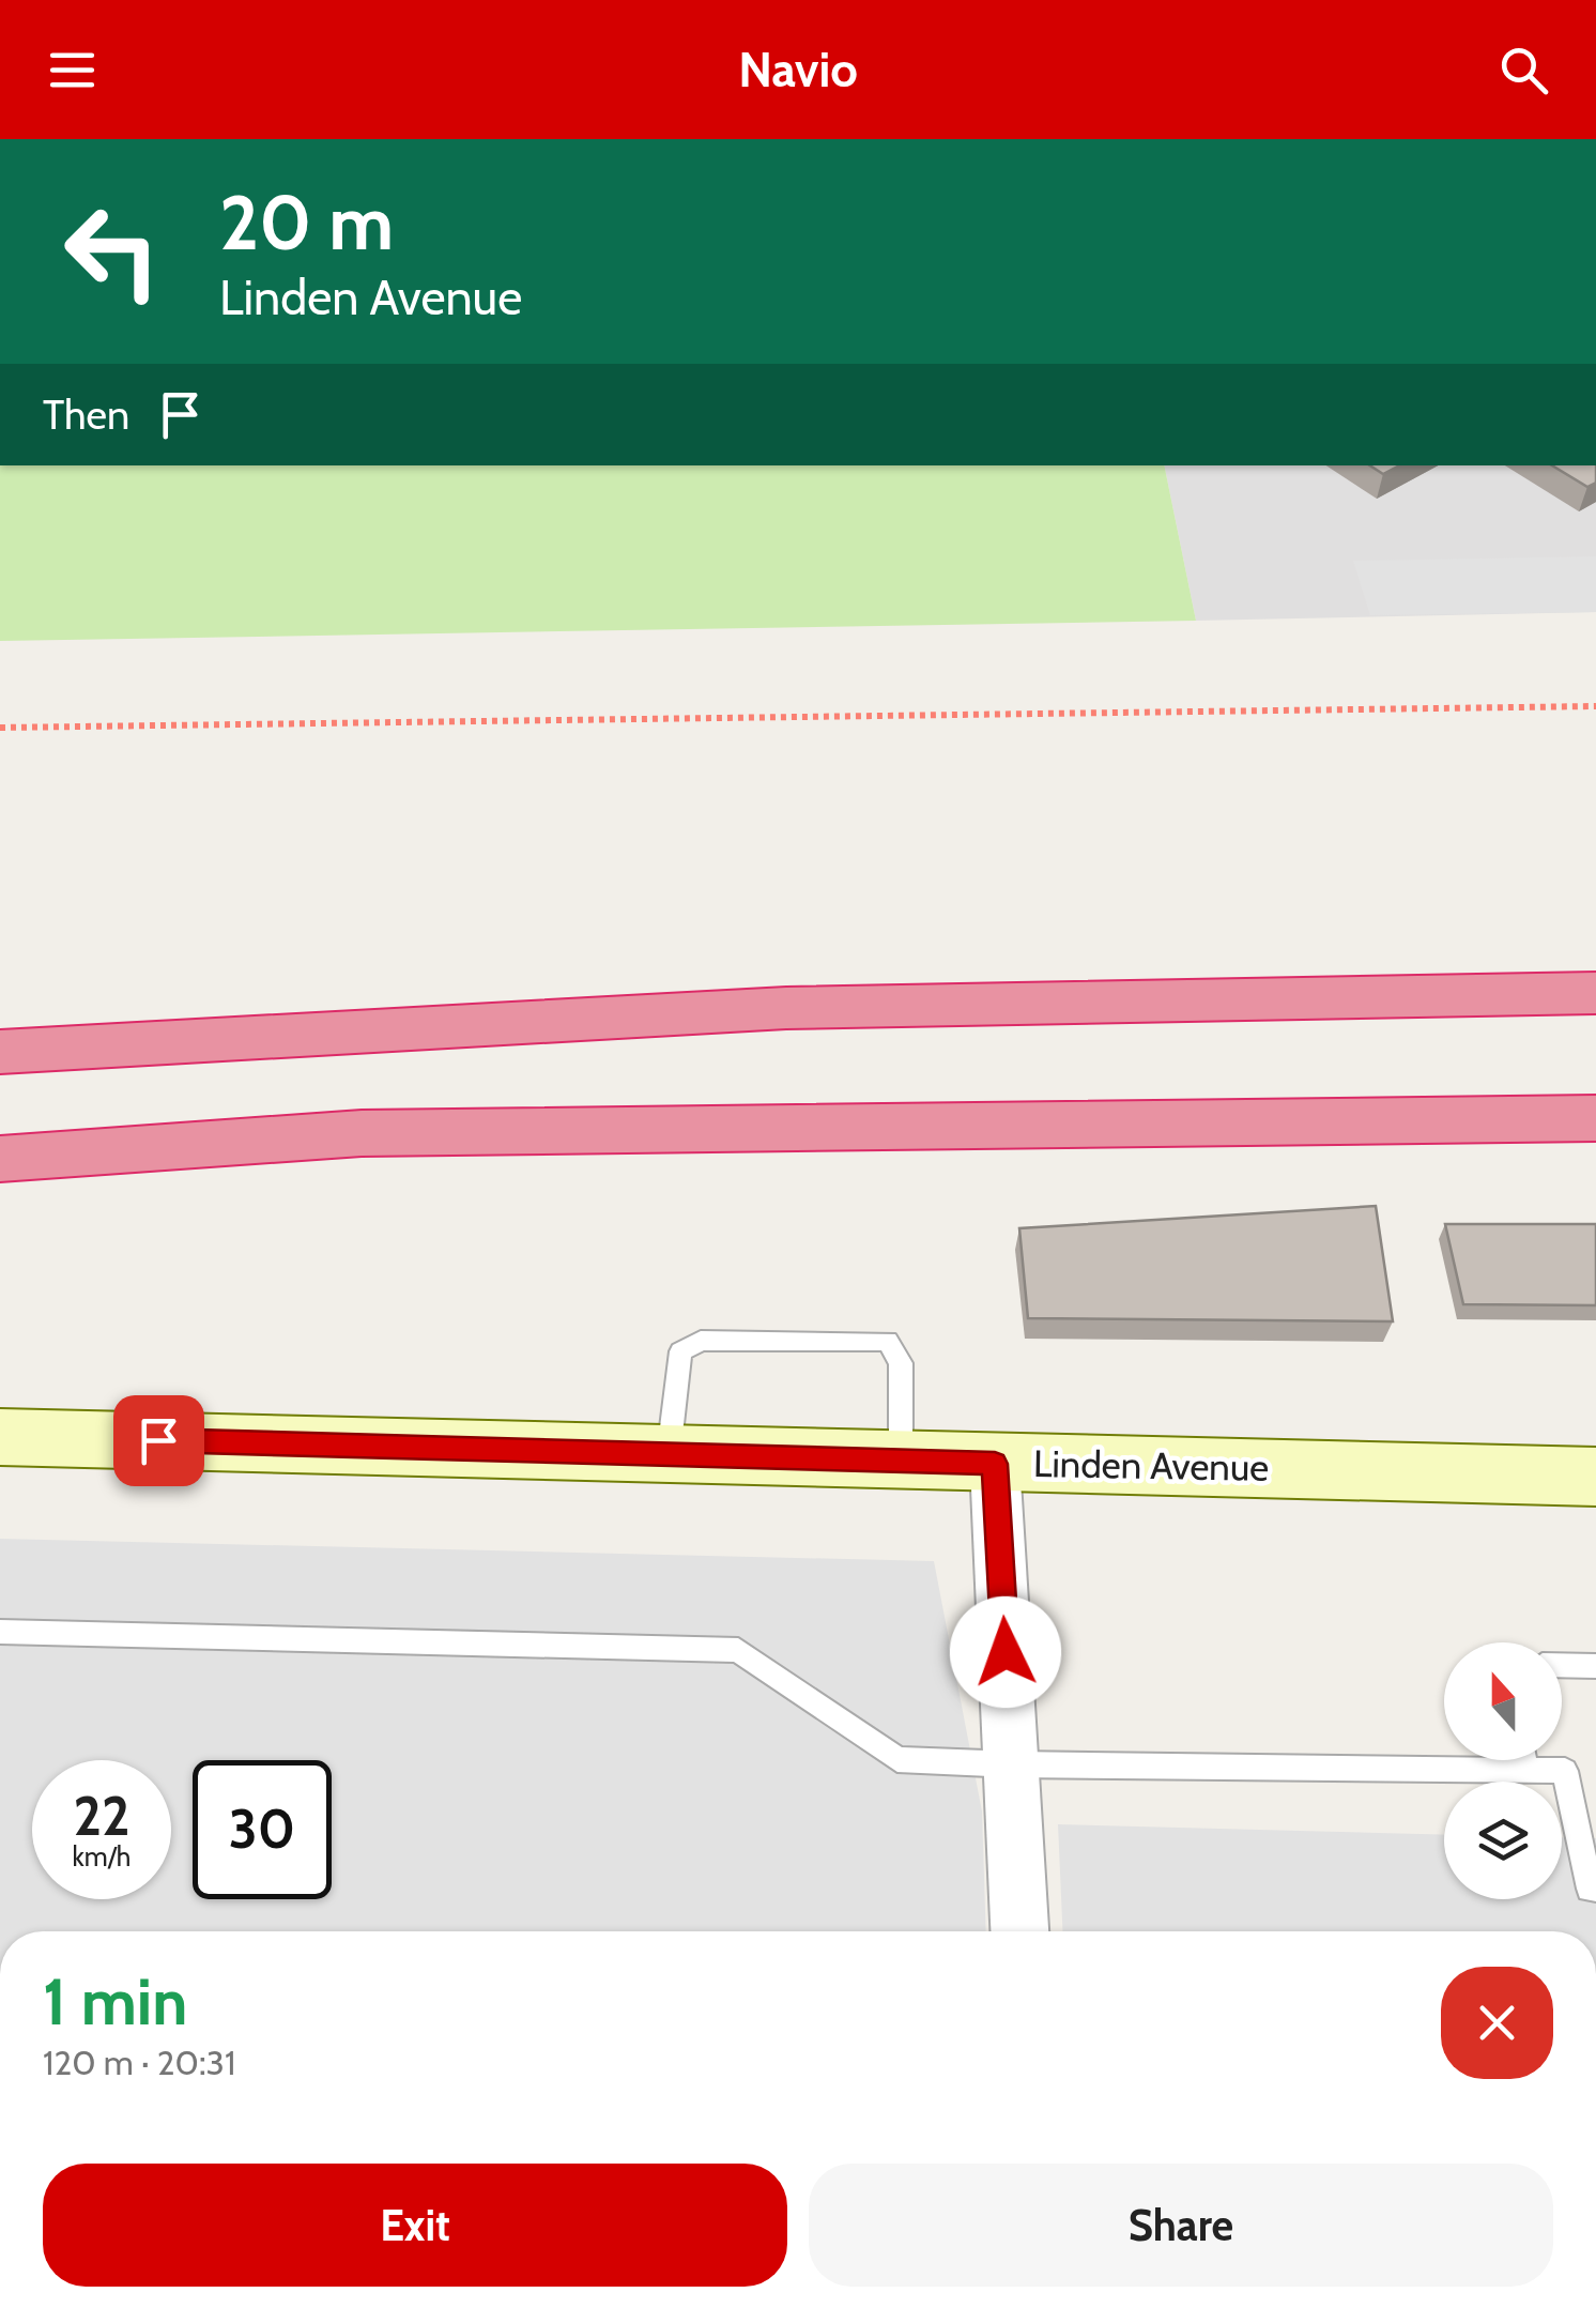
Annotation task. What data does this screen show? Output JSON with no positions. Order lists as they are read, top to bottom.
{
  "streets": {
    "main road": ["Linden Avenue"]
  },
  "north": "top",
  "page": {
    "header": "Navio",
    "turn": ["20 m", "Linden Avenue"],
    "then": "Then",
    "speed": "22 km/h",
    "limit": "30",
    "heading": ["1 min", "120 m · 20:31"],
    "buttons": ["Exit", "Share"]
  }
}
